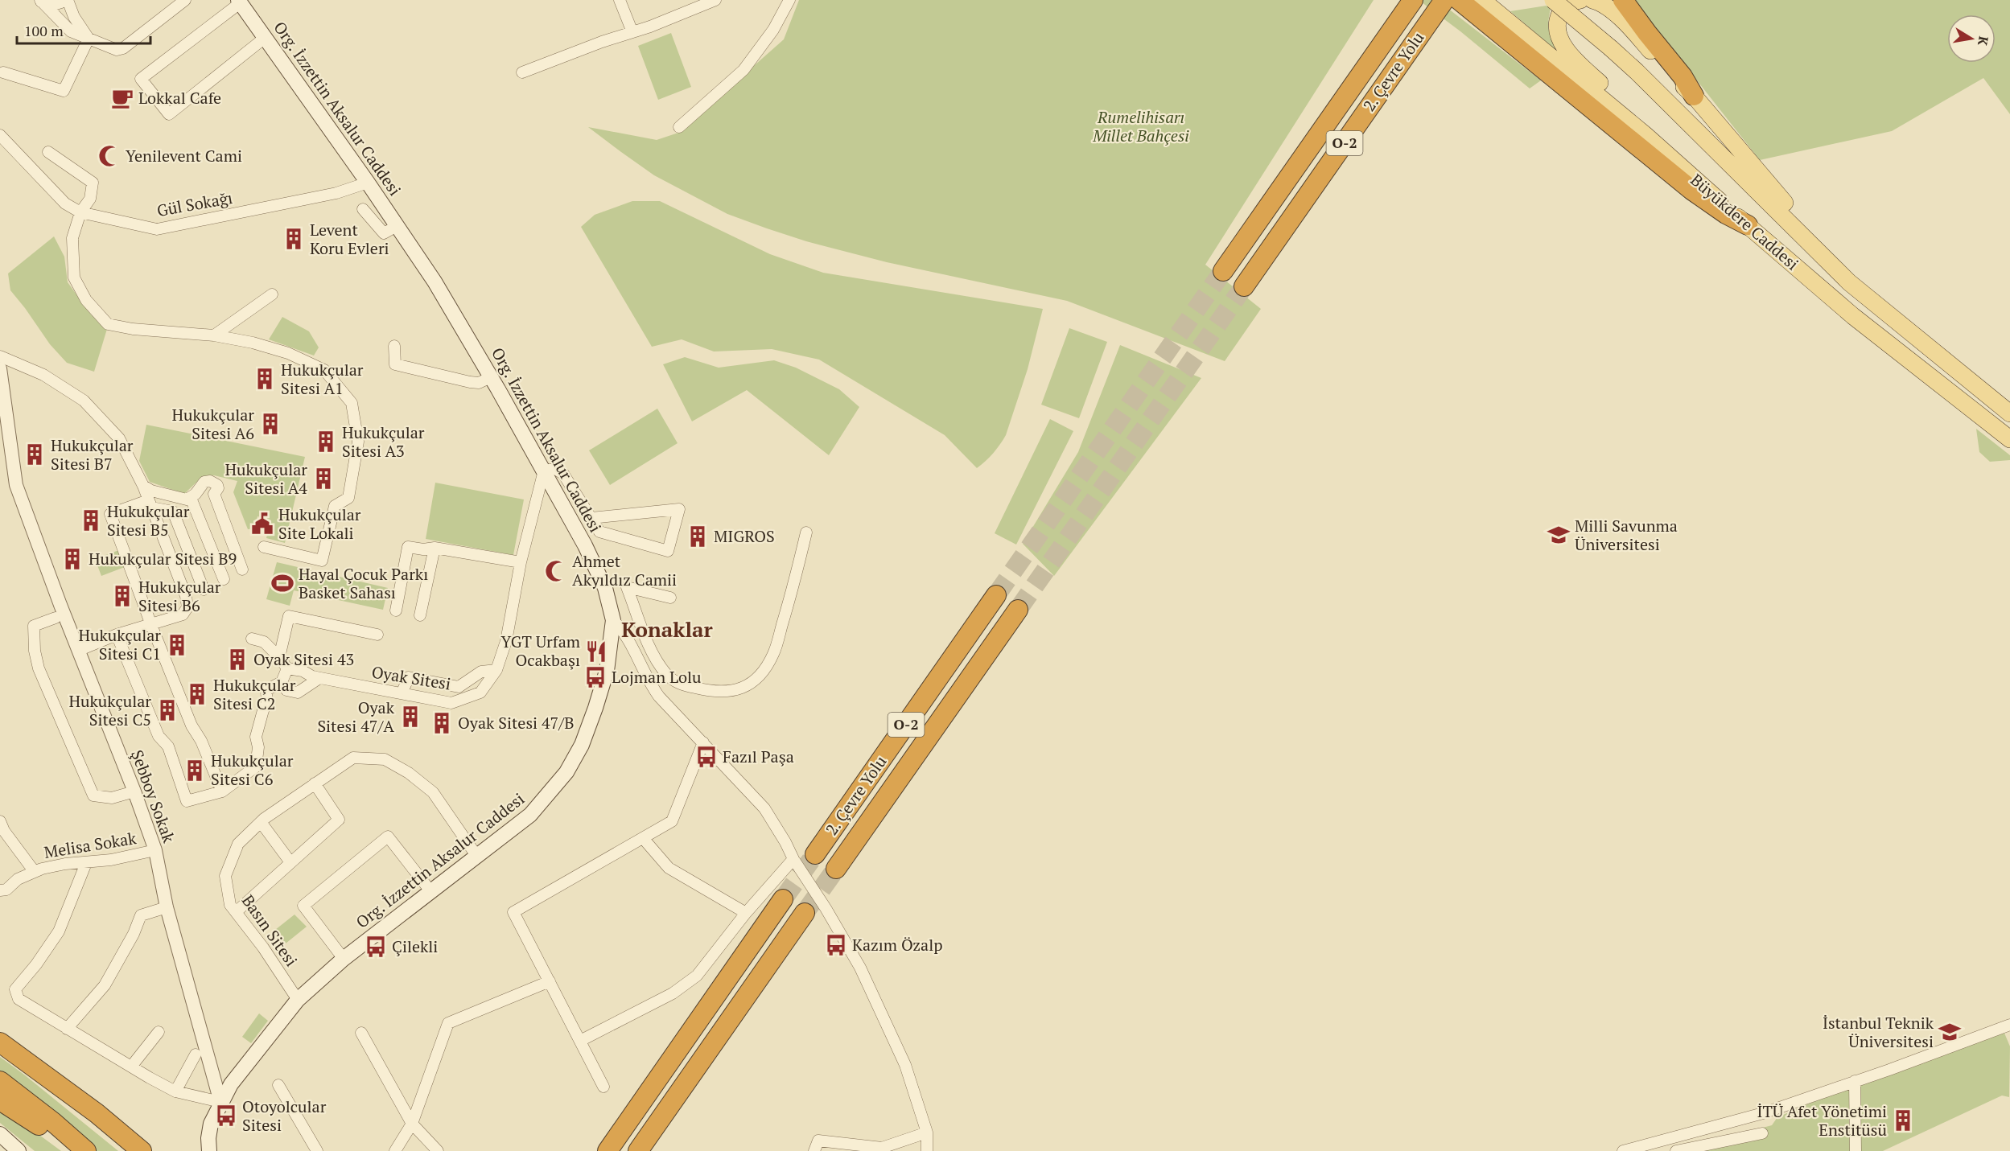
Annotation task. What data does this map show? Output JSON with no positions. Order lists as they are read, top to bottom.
{
  "streets": {
    "highway": ["2. Çevre Yolu", "O-2"],
    "main road": ["Org. İzzettin Aksalur Caddesi", "Büyükdere Caddesi"],
    "street": [
      "Gül Sokağı",
      "Oyak Sitesi",
      "Şebboy Sokak",
      "Melisa Sokak",
      "Basın Sitesi"
    ]
  },
  "crossings": [
    ["Org. İzzettin Aksalur Caddesi", "Gül Sokağı"],
    ["Org. İzzettin Aksalur Caddesi", "Oyak Sitesi"],
    ["Org. İzzettin Aksalur Caddesi", "Şebboy Sokak"],
    ["Org. İzzettin Aksalur Caddesi", "Basın Sitesi"],
    ["Şebboy Sokak", "Melisa Sokak"]
  ],
  "districts": ["Konaklar"],
  "parks": ["Rumelihisarı Millet Bahçesi"],
  "places": {
    "cafe": ["Lokkal Cafe"],
    "mosque": ["Yenilevent Cami", "Ahmet Akyıldız Camii"],
    "building": [
      "Levent Koru Evleri",
      "Hukukçular Sitesi A1",
      "Hukukçular Sitesi A6",
      "Hukukçular Sitesi A3",
      "Hukukçular Sitesi B7",
      "Hukukçular Sitesi A4",
      "Hukukçular Sitesi B5",
      "MIGROS",
      "Hukukçular Sitesi B9",
      "Hukukçular Sitesi B6",
      "Hukukçular Sitesi C1",
      "Oyak Sitesi 43",
      "Hukukçular Sitesi C2",
      "Hukukçular Sitesi C5",
      "Oyak Sitesi 47/A",
      "Oyak Sitesi 47/B",
      "Hukukçular Sitesi C6",
      "İTÜ Afet Yönetimi Enstitüsü"
    ],
    "public building": ["Hukukçular Site Lokali"],
    "school or university": ["Milli Savunma Üniversitesi", "İstanbul Teknik Üniversitesi"],
    "sports": ["Hayal Çocuk Parkı Basket Sahası"],
    "restaurant": ["YGT Urfam Ocakbaşı"],
    "bus stop": [
      "Lojman Lolu",
      "Fazıl Paşa",
      "Kazım Özalp",
      "Çilekli",
      "Otoyolcular Sitesi"
    ]
  },
  "scale_bar": "100 m",
  "north": "right"
}
